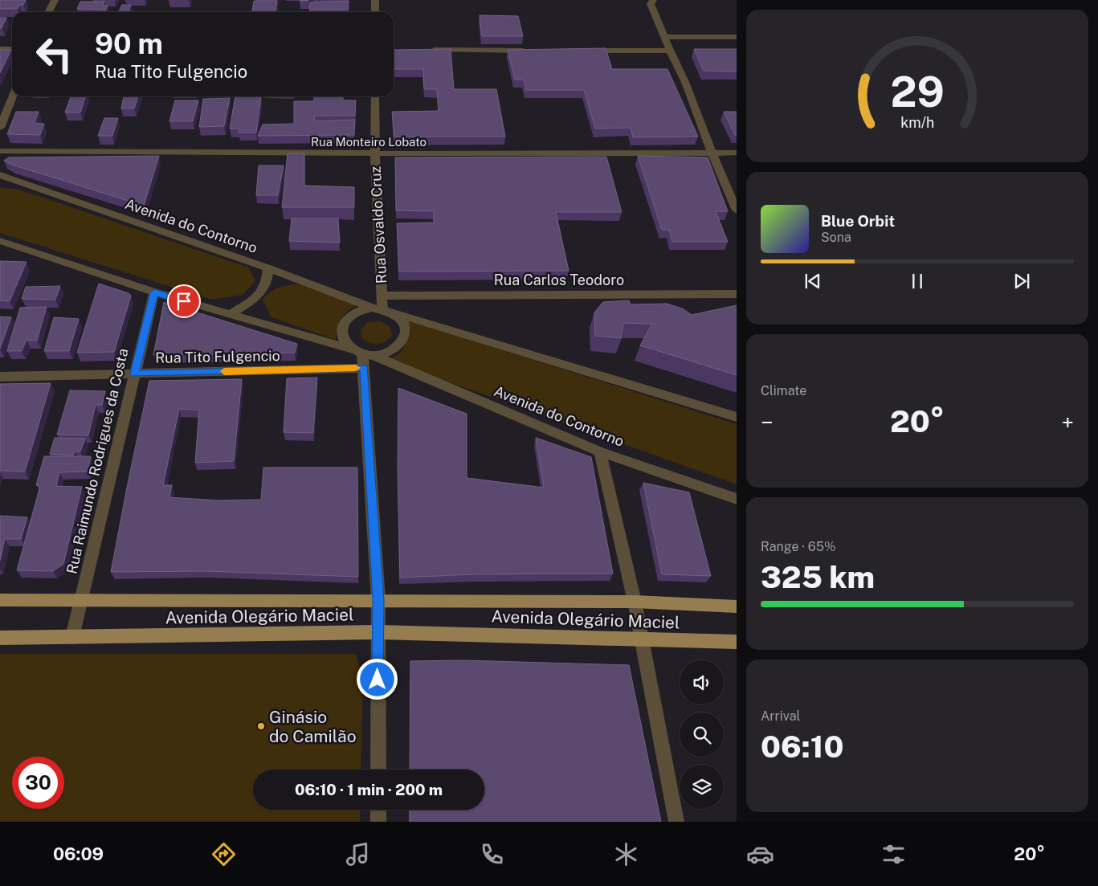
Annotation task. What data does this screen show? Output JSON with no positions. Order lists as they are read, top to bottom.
{
  "streets": {
    "main road": ["Avenida Olegário Maciel"],
    "street": [
      "Rua Monteiro Lobato",
      "Rua Osvaldo Cruz",
      "Avenida do Contorno",
      "Rua Carlos Teodoro",
      "Rua Tito Fulgencio",
      "Rua Raimundo Rodrigues da Costa"
    ]
  },
  "crossings": [
    ["Rua Monteiro Lobato", "Rua Osvaldo Cruz"],
    ["Rua Osvaldo Cruz", "Avenida do Contorno"],
    ["Rua Osvaldo Cruz", "Rua Carlos Teodoro"],
    ["Avenida do Contorno", "Rua Raimundo Rodrigues da Costa"],
    ["Rua Tito Fulgencio", "Rua Raimundo Rodrigues da Costa"],
    ["Rua Raimundo Rodrigues da Costa", "Avenida Olegário Maciel"]
  ],
  "places": ["Ginásio do Camilão"],
  "page": {
    "turn": ["90 m", "Rua Tito Fulgencio"],
    "song": ["Blue Orbit", "Sona"],
    "tile": [
      "Climate",
      ["Range · 65%", "325 km"],
      ["Arrival", "06:10"]
    ],
    "heat": ["−", "20°", "+"],
    "limit": "30",
    "trip": "06:10 · 1 min · 200 m",
    "tabs": ["06:09", "20°"],
    "gauge": ["29", "km/h"]
  }
}
